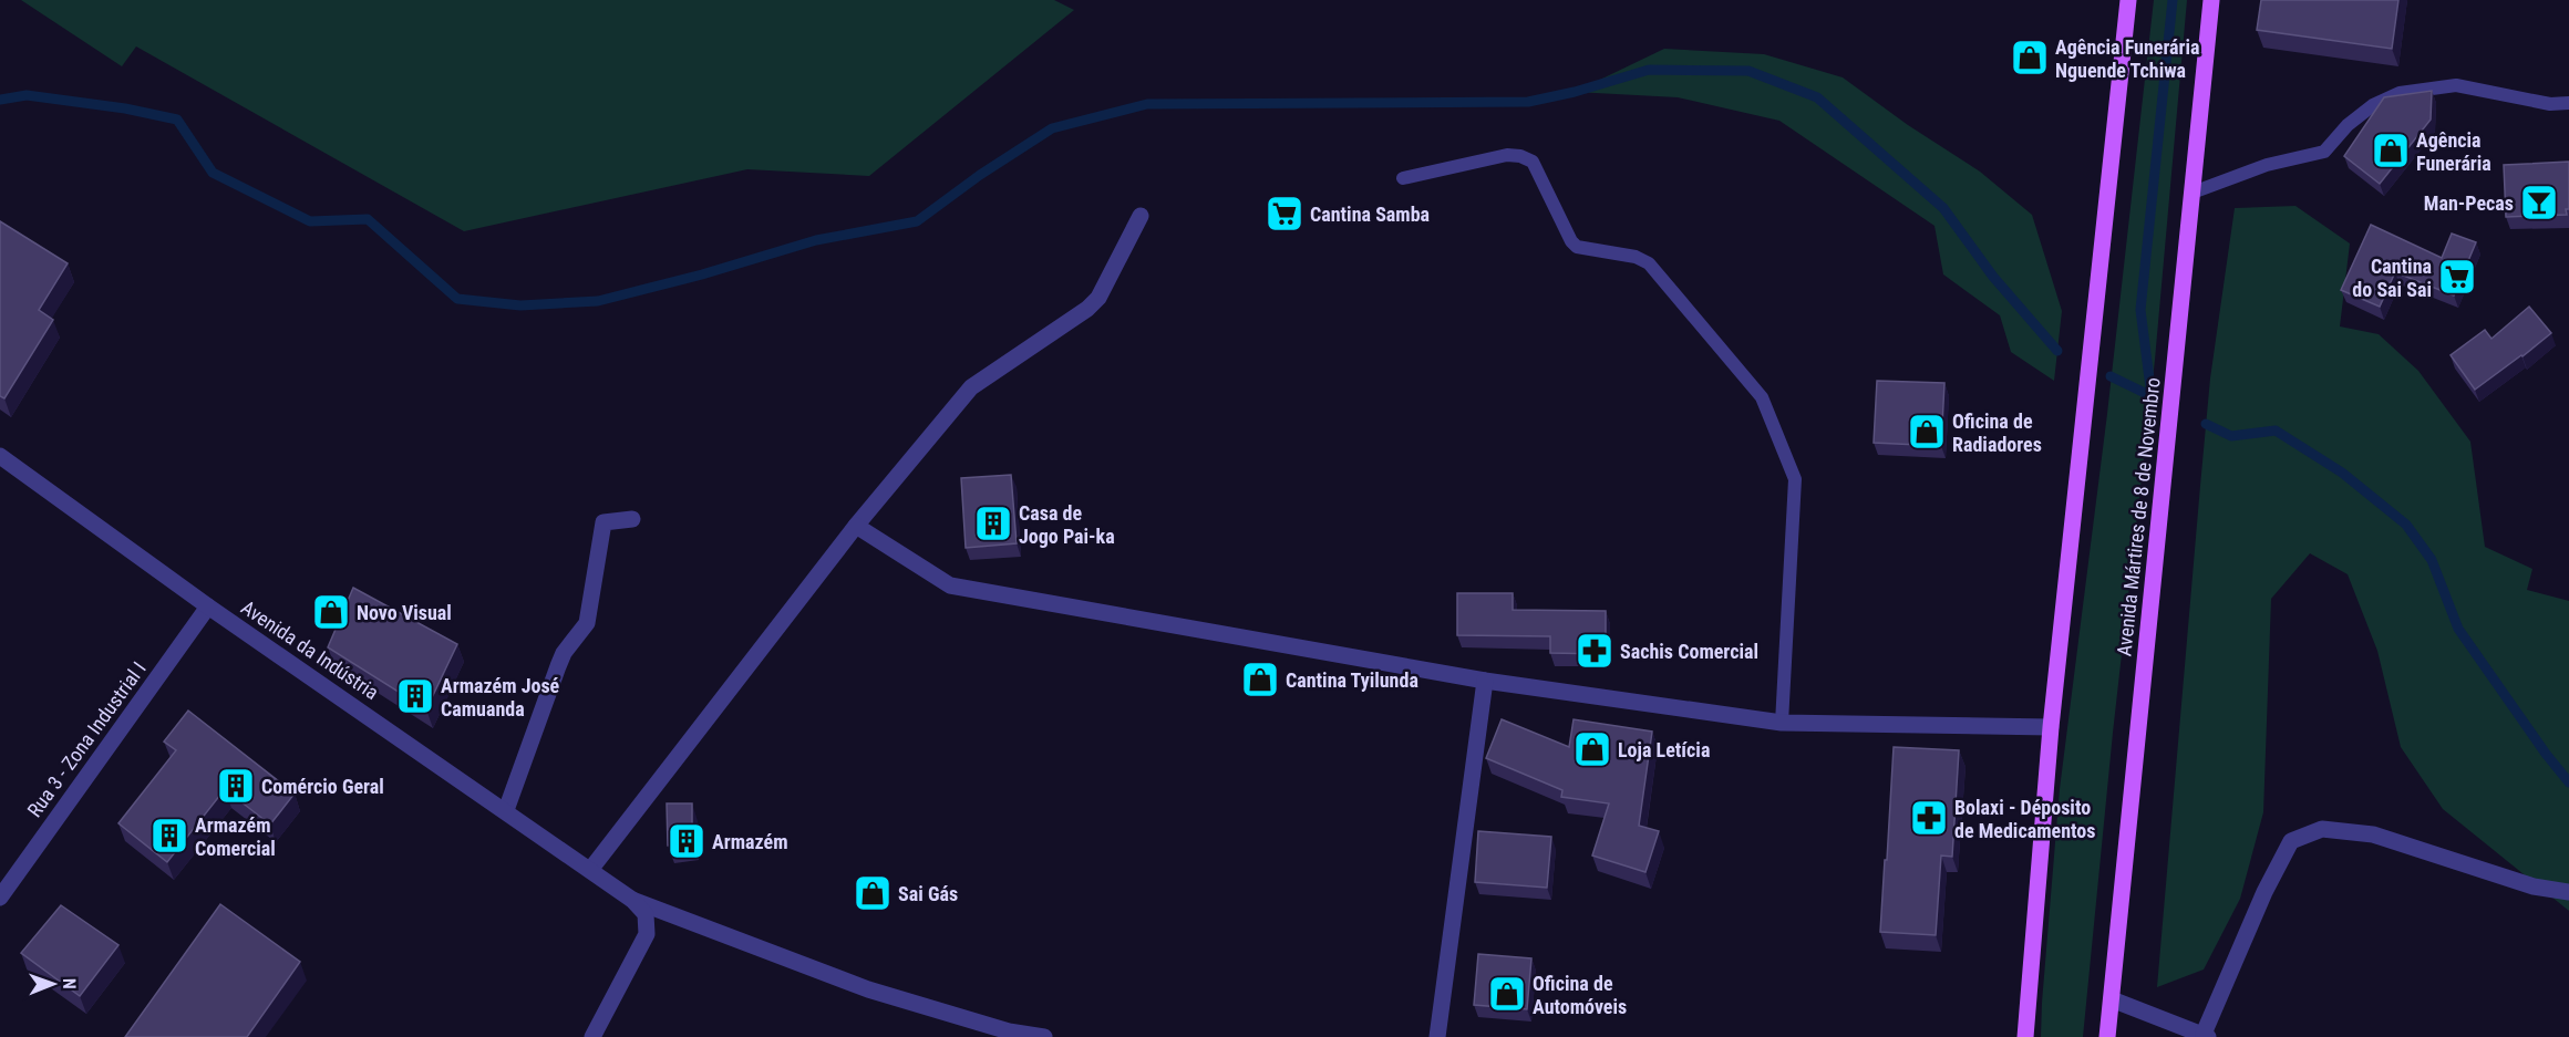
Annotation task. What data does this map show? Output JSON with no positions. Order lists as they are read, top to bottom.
{
  "streets": {
    "main road": ["Avenida Mártires de 8 de Novembro"],
    "street": ["Avenida da Indústria", "Rua 3 - Zona Industrial I"]
  },
  "crossings": [
    ["Avenida da Indústria", "Rua 3 - Zona Industrial I"]
  ],
  "places": {
    "shop": [
      "Agência Funerária Nguende Tchiwa",
      "Agência Funerária",
      "Oficina de Radiadores",
      "Novo Visual",
      "Cantina Tyilunda",
      "Loja Letícia",
      "Sai Gás",
      "Oficina de Automóveis"
    ],
    "bar": ["Man-Pecas"],
    "supermarket": ["Cantina Samba", "Cantina do Sai Sai"],
    "building": [
      "Casa de Jogo Pai-ka",
      "Armazém José Camuanda",
      "Comércio Geral",
      "Armazém Comercial",
      "Armazém"
    ],
    "pharmacy": ["Sachis Comercial", "Bolaxi - Déposito de Medicamentos"]
  },
  "north": "right"
}
